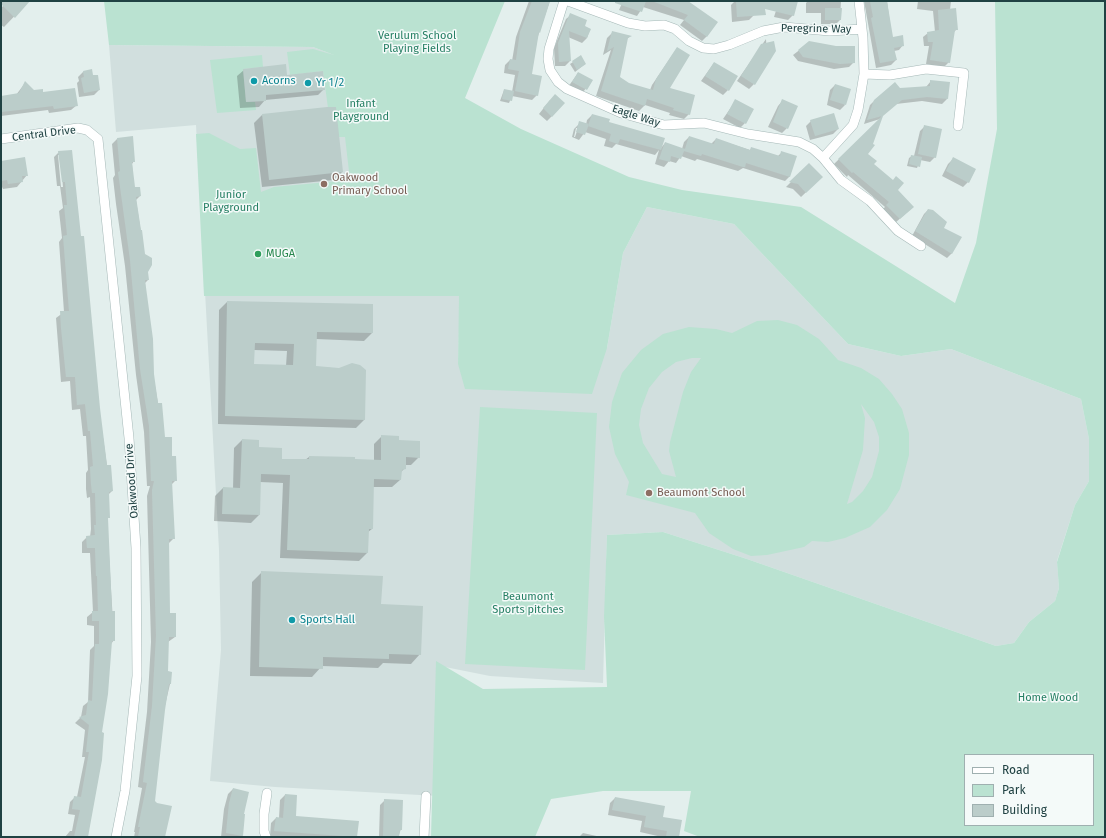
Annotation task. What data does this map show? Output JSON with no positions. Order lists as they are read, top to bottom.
{
  "streets": {
    "street": [
      "Peregrine Way",
      "Eagle Way",
      "Central Drive",
      "Oakwood Drive"
    ]
  },
  "crossings": [
    ["Central Drive", "Oakwood Drive"]
  ],
  "parks": [
    "Verulum School Playing Fields",
    "Infant Playground",
    "Junior Playground",
    "Beaumont Sports pitches",
    "Home Wood"
  ],
  "places": [
    "Acorns",
    "Yr 1/2",
    "Oakwood Primary School",
    "MUGA",
    "Beaumont School",
    "Sports Hall"
  ],
  "legend": ["Road", "Park", "Building"]
}
